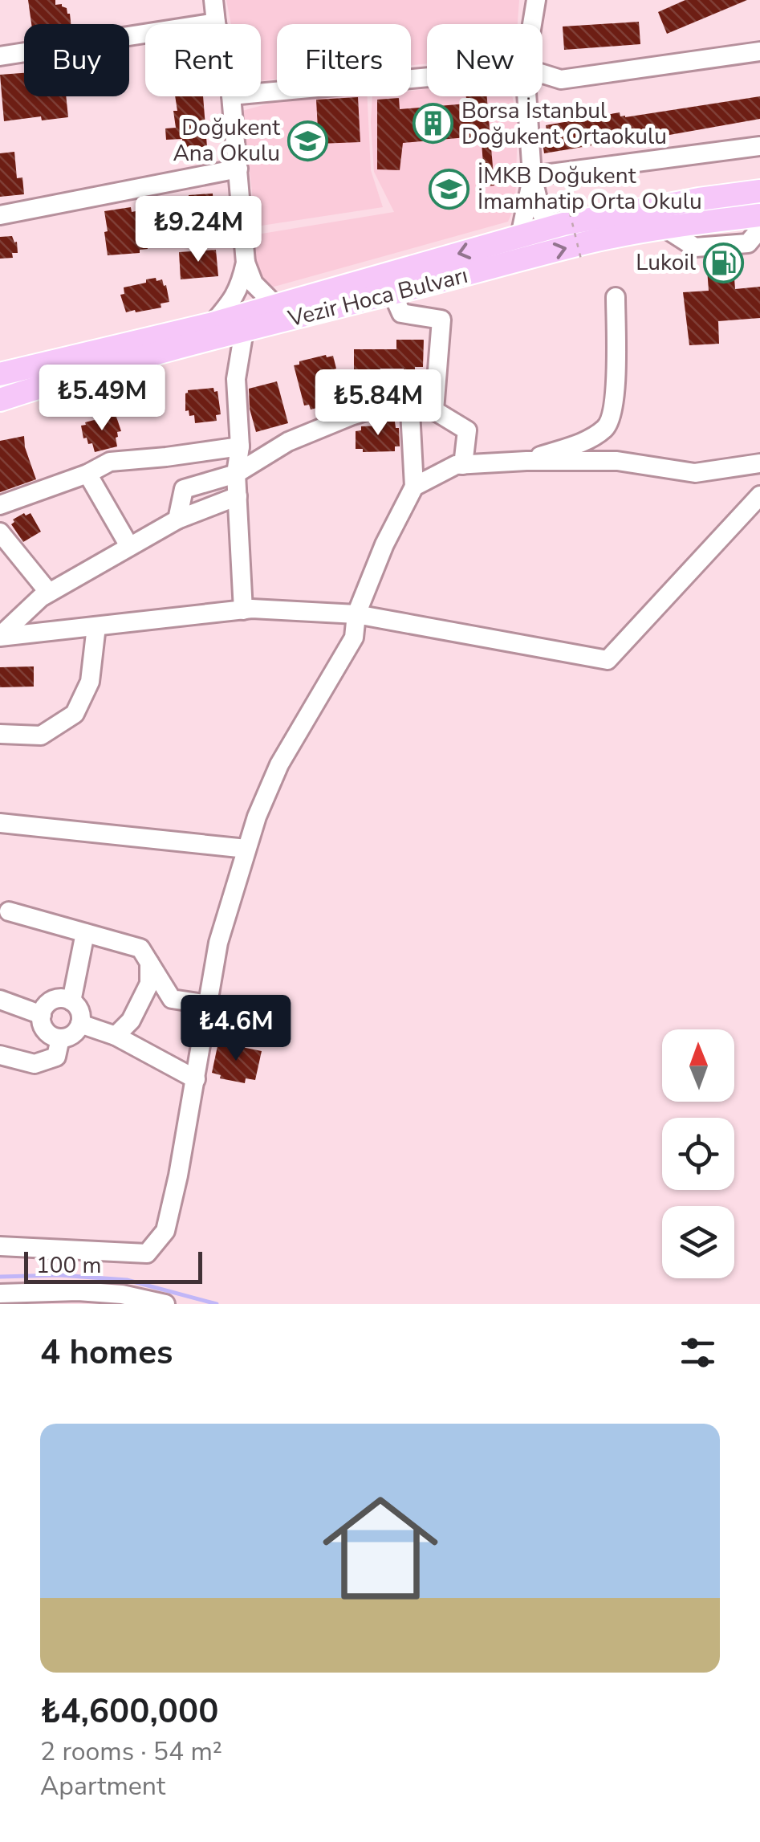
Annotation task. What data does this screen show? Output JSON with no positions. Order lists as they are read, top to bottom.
{
  "streets": {
    "main road": ["Vezir Hoca Bulvarı"]
  },
  "places": {
    "building": ["Borsa İstanbul Doğukent Ortaokulu"],
    "school or university": ["Doğukent Ana Okulu", "İMKB Doğukent İmamhatip Orta Okulu"],
    "fuel station": ["Lukoil"]
  },
  "scale_bar": "100 m",
  "north": "top",
  "page": {
    "chip": [
      "Buy",
      "Rent",
      "Filters",
      "New"
    ],
    "price": [
      "₺9.24M",
      "₺5.49M",
      "₺5.84M",
      "₺4.6M"
    ],
    "scale": "100 m",
    "heading": "4 homes",
    "list": [
      {
        "name": "₺4,600,000",
        "note": "2 rooms · 54 m² · Apartment"
      }
    ]
  }
}
